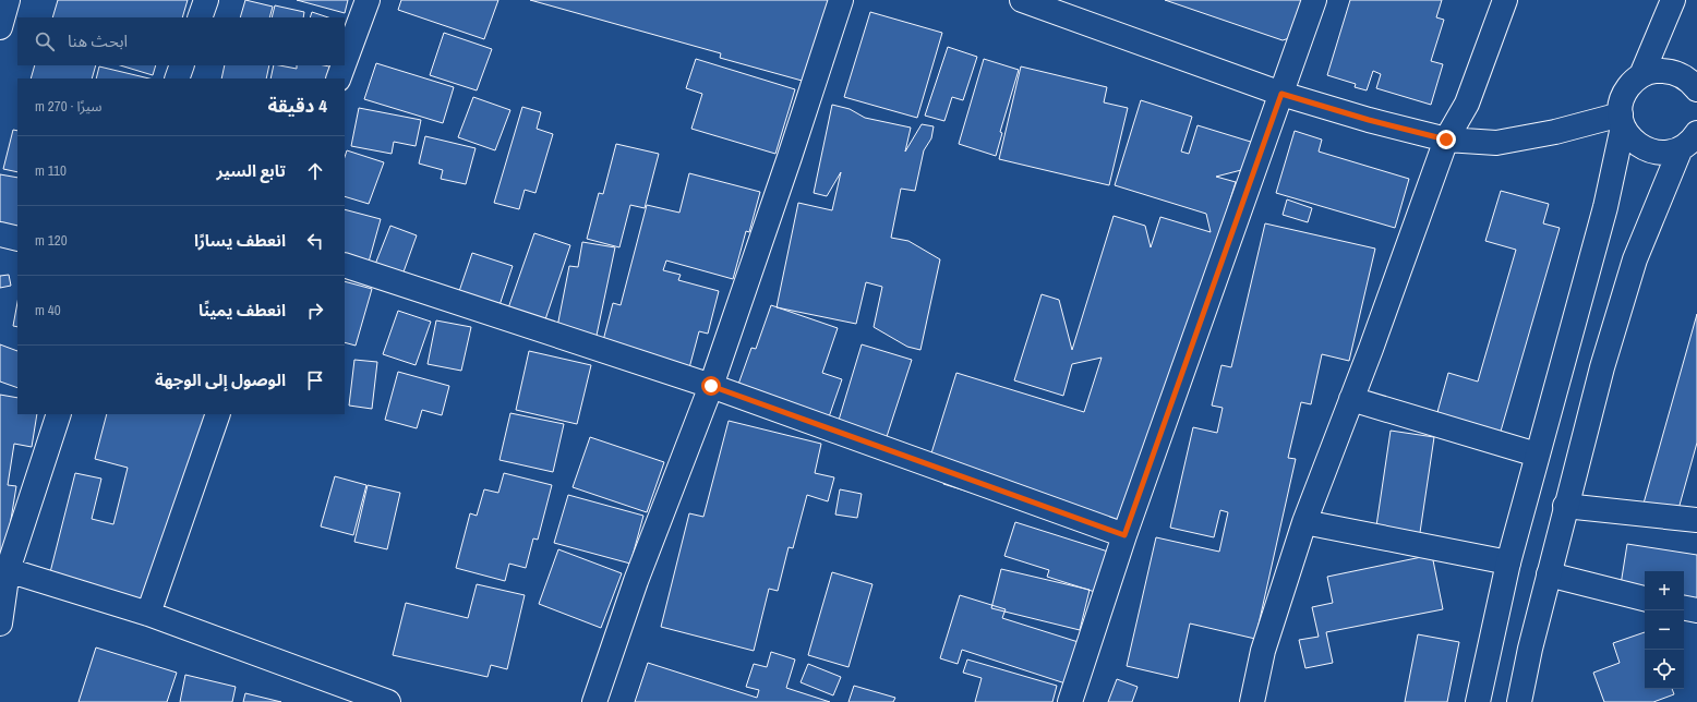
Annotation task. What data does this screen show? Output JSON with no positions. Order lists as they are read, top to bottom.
{
  "page": {
    "search": "ابحث هنا",
    "heading": ["4 دقيقة", "سيرًا · 270 m"],
    "list": [
      ["تابع السير", "110 m"],
      ["انعطف يسارًا", "120 m"],
      ["انعطف يمينًا", "40 m"],
      "الوصول إلى الوجهة"
    ],
    "map_buttons": ["+", "−"]
  }
}
